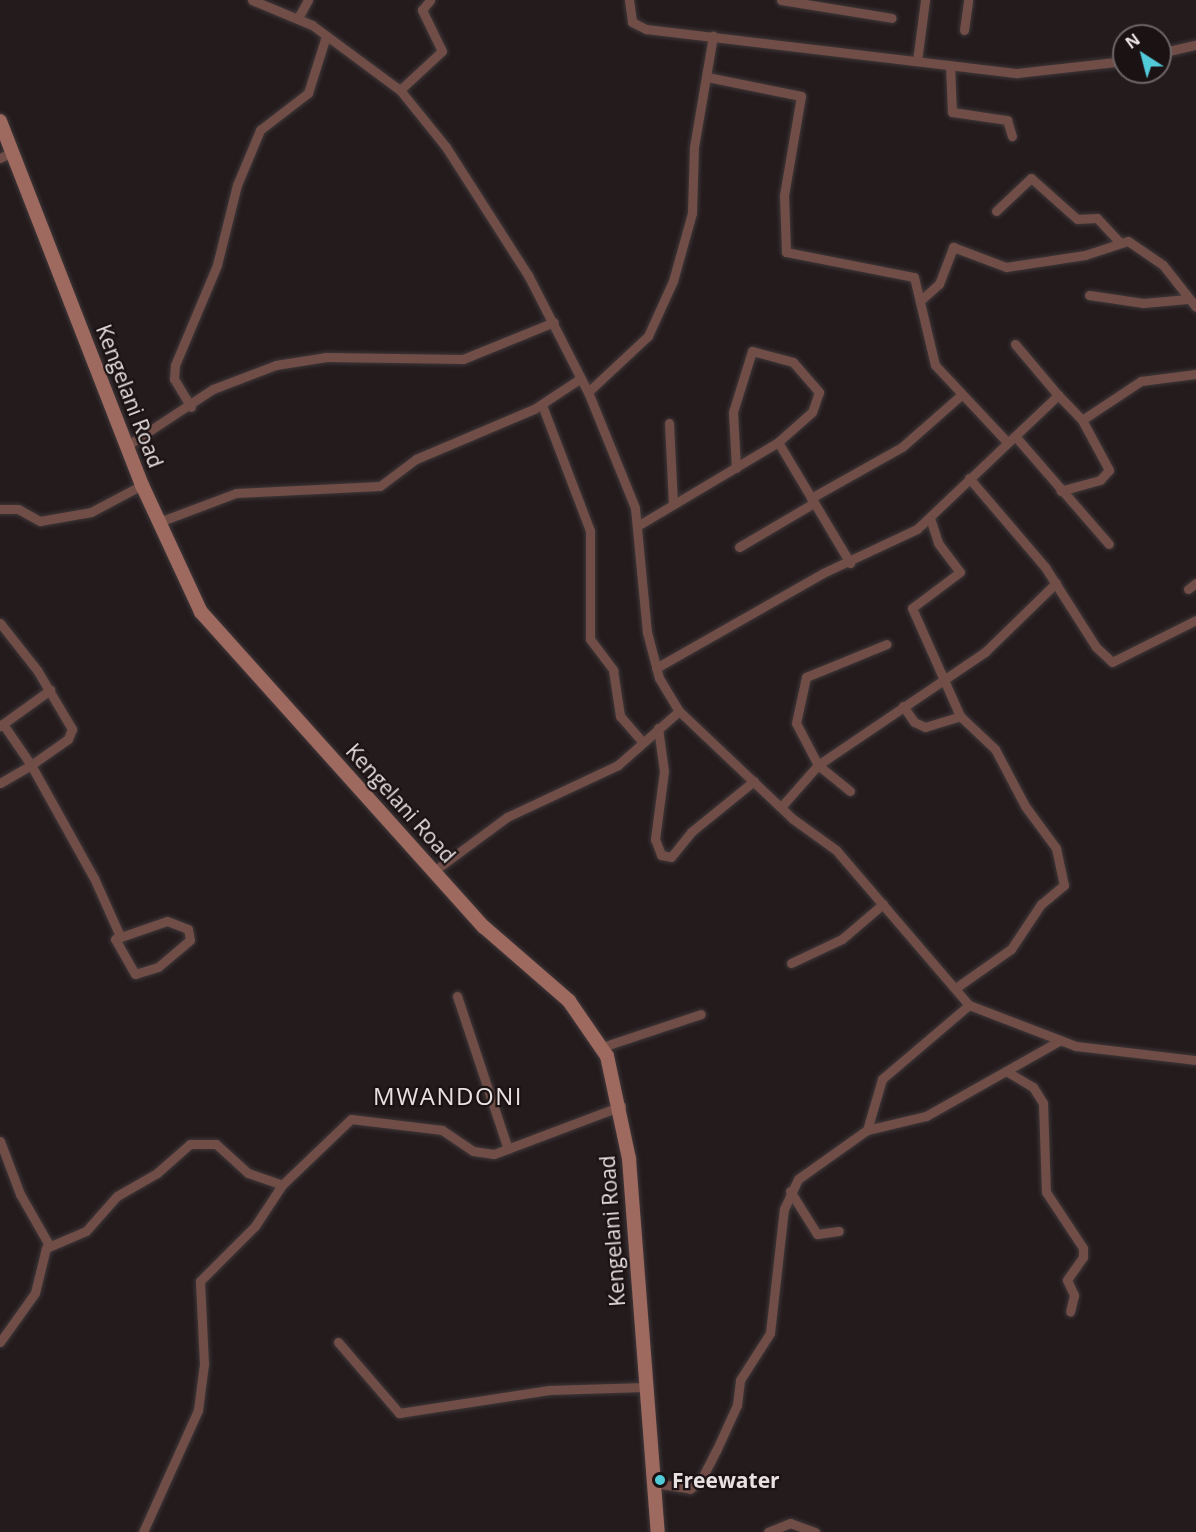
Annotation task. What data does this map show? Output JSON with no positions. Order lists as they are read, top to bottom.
{
  "streets": {
    "main road": ["Kengelani Road"]
  },
  "districts": ["MWANDONI"],
  "places": ["Freewater"],
  "north": "top left"
}
